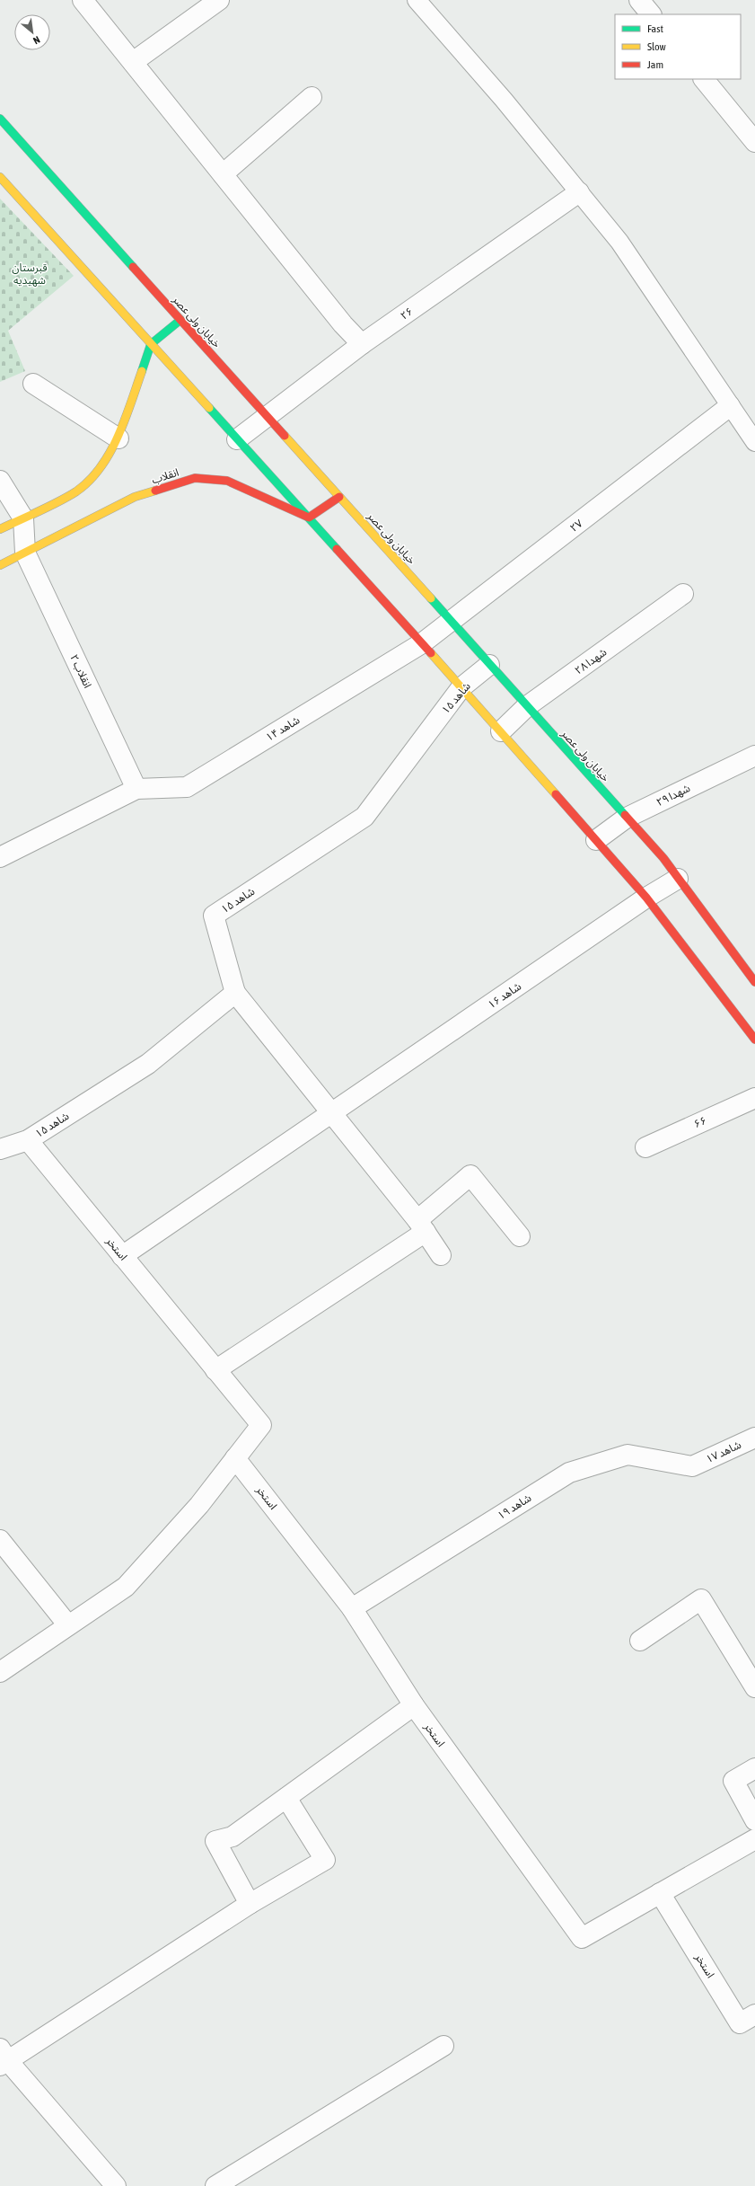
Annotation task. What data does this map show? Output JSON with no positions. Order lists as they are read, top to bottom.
{
  "streets": {
    "main road": ["خیابان ولی عصر", "انقلاب"],
    "street": [
      "۲۶",
      "۲۷",
      "شهدا ۲۸",
      "انقلاب ۲",
      "شاهد ۱۵",
      "شاهد ۱۴",
      "شهدا ۲۹",
      "شاهد ۱۶",
      "۶۶",
      "استخر",
      "شاهد ۱۷",
      "شاهد ۱۹"
    ]
  },
  "crossings": [
    ["۲۶", "خیابان ولی عصر"],
    ["خیابان ولی عصر", "۲۷"],
    ["خیابان ولی عصر", "شهدا ۲۸"],
    ["خیابان ولی عصر", "شاهد ۱۵"],
    ["خیابان ولی عصر", "شهدا ۲۹"],
    ["خیابان ولی عصر", "شاهد ۱۶"],
    ["انقلاب", "انقلاب ۲"],
    ["۲۷", "شاهد ۱۴"],
    ["انقلاب ۲", "شاهد ۱۴"],
    ["شاهد ۱۵", "استخر"],
    ["شاهد ۱۶", "استخر"],
    ["استخر", "شاهد ۱۹"],
    ["شاهد ۱۷", "شاهد ۱۹"]
  ],
  "parks": ["قبرستان شهیدیه"],
  "legend": ["Fast", "Slow", "Jam"],
  "north": "bottom right"
}
